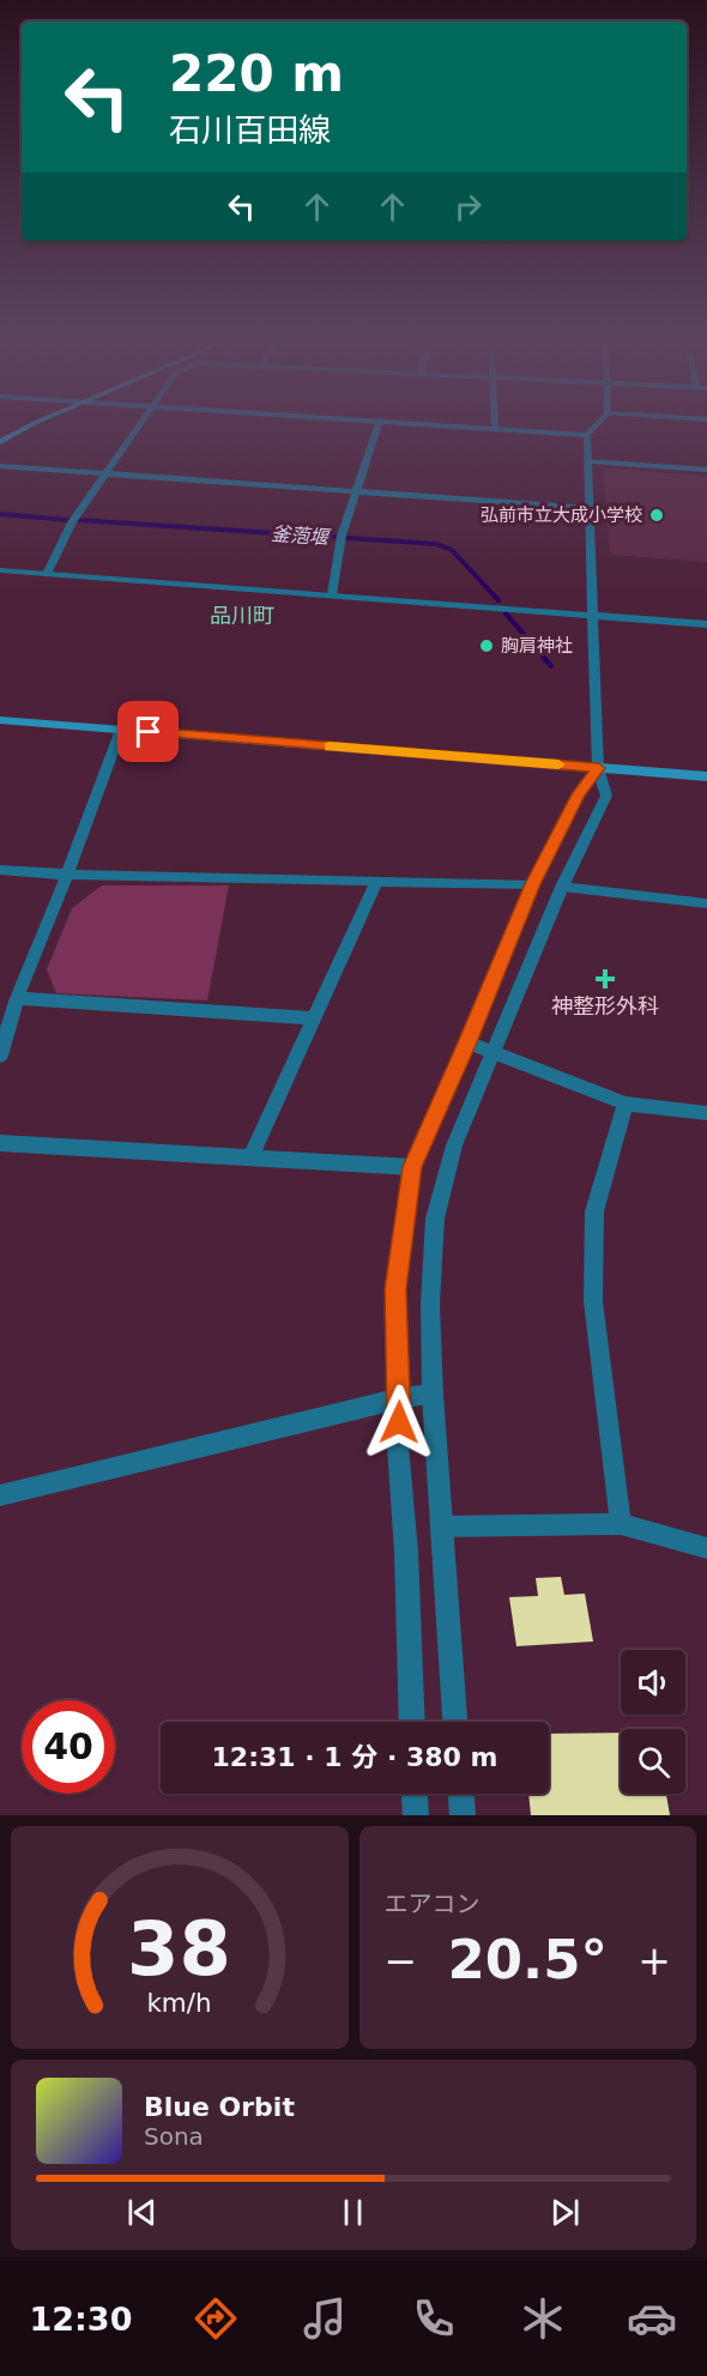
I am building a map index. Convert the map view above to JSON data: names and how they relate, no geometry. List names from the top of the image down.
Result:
{
  "districts": ["品川町"],
  "water": ["釜萢堰"],
  "places": {
    "other": ["弘前市立大成小学校", "胸肩神社"],
    "health": ["神整形外科"]
  },
  "page": {
    "turn": ["220 m", "石川百田線"],
    "limit": "40",
    "trip": "12:31 · 1 分 · 380 m",
    "tile": "エアコン",
    "heat": ["−", "20.5°", "+"],
    "song": ["Blue Orbit", "Sona"],
    "tabs": "12:30",
    "gauge": ["38", "km/h"]
  }
}
